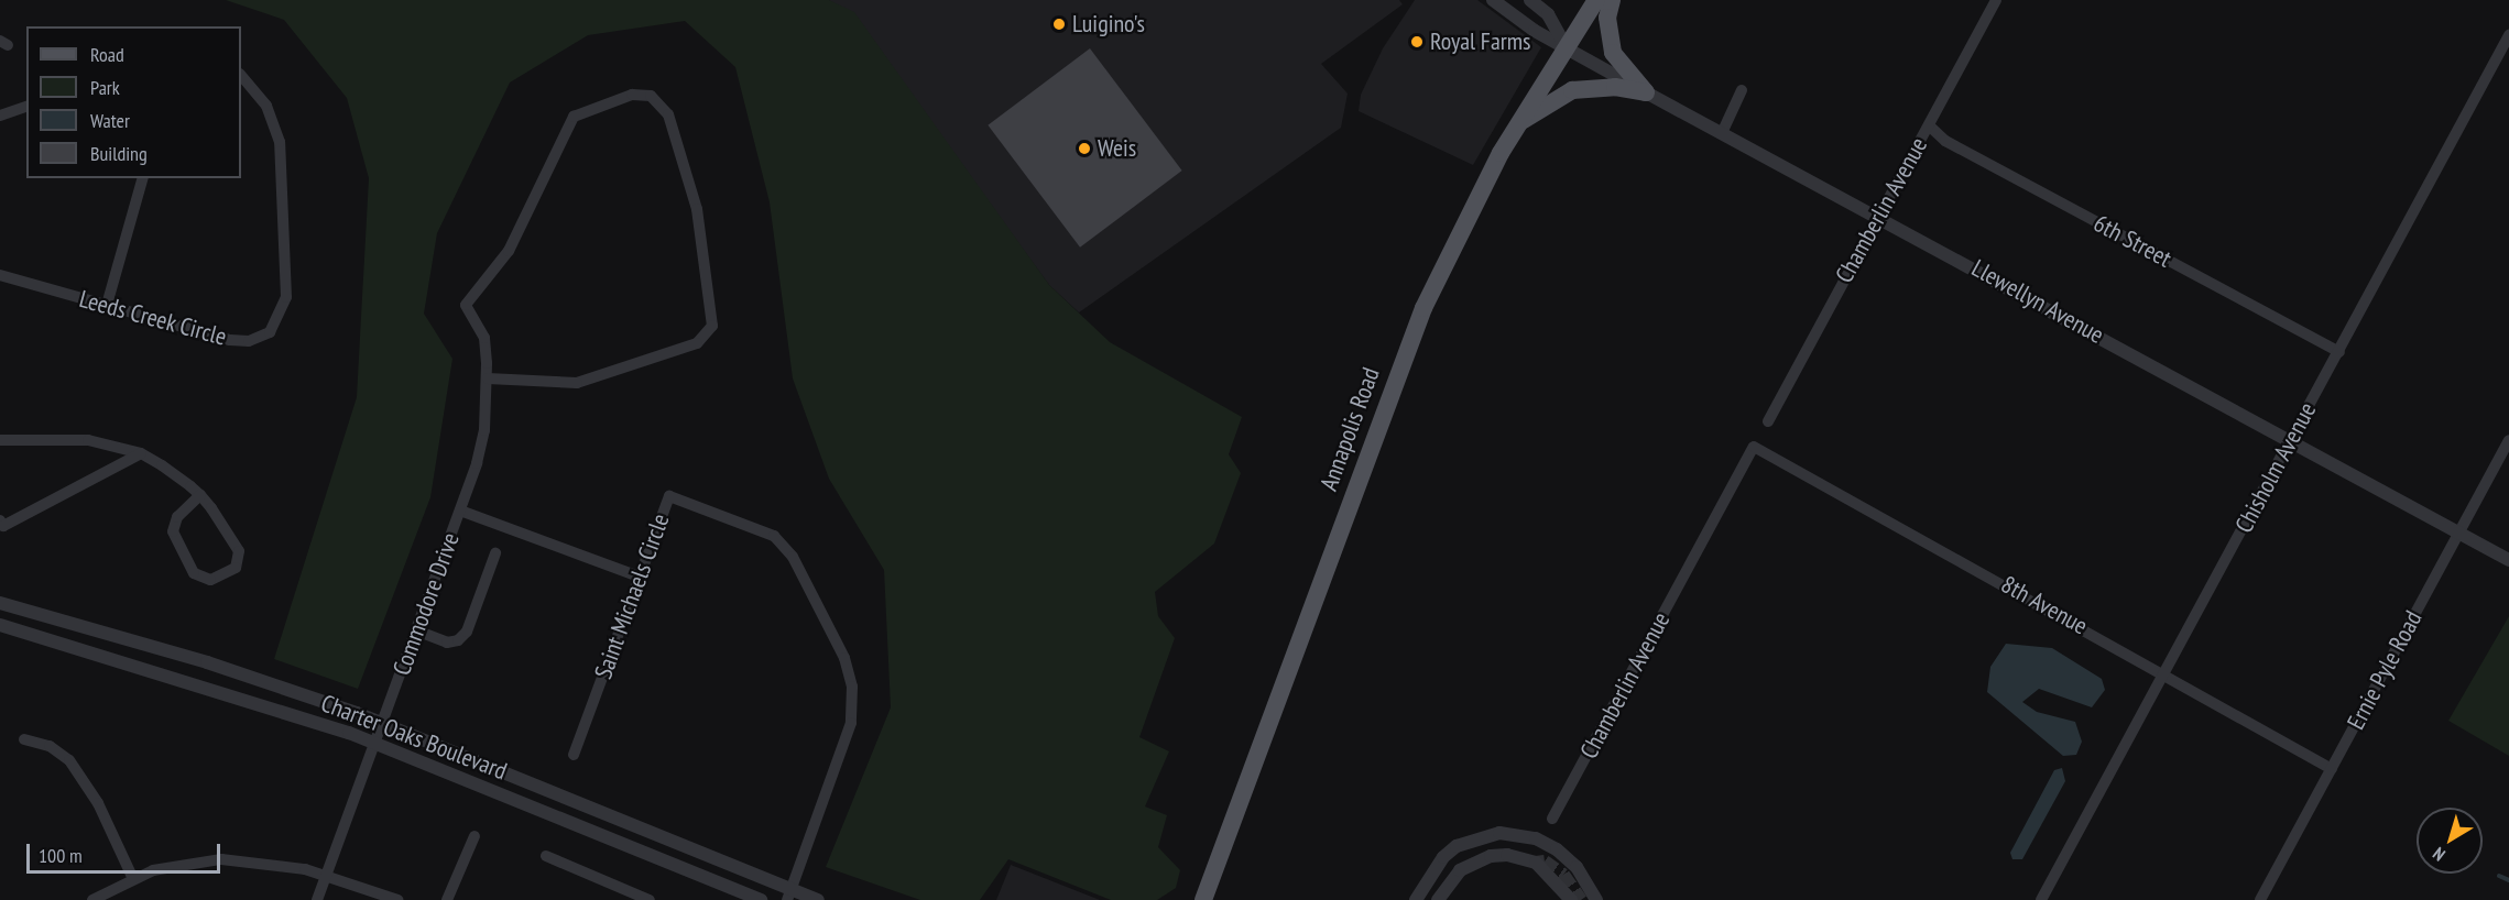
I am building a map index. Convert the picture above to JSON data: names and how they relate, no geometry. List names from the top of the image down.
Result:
{
  "streets": {
    "main road": ["Annapolis Road"],
    "street": [
      "Chamberlin Avenue",
      "6th Street",
      "Llewellyn Avenue",
      "Leeds Creek Circle",
      "Chisholm Avenue",
      "Saint Michaels Circle",
      "Commodore Drive",
      "8th Avenue",
      "Ernie Pyle Road",
      "Charter Oaks Boulevard"
    ]
  },
  "crossings": [
    ["Chamberlin Avenue", "6th Street"],
    ["Chamberlin Avenue", "Llewellyn Avenue"],
    ["Chamberlin Avenue", "8th Avenue"],
    ["6th Street", "Chisholm Avenue"],
    ["Llewellyn Avenue", "Annapolis Road"],
    ["Llewellyn Avenue", "Chisholm Avenue"],
    ["Llewellyn Avenue", "Ernie Pyle Road"],
    ["Chisholm Avenue", "8th Avenue"],
    ["Saint Michaels Circle", "Charter Oaks Boulevard"],
    ["Commodore Drive", "Charter Oaks Boulevard"],
    ["8th Avenue", "Ernie Pyle Road"]
  ],
  "places": ["Luigino's", "Royal Farms", "Weis"],
  "legend": [
    "Road",
    "Park",
    "Water",
    "Building"
  ],
  "scale_bar": "100 m",
  "north": "bottom left"
}
